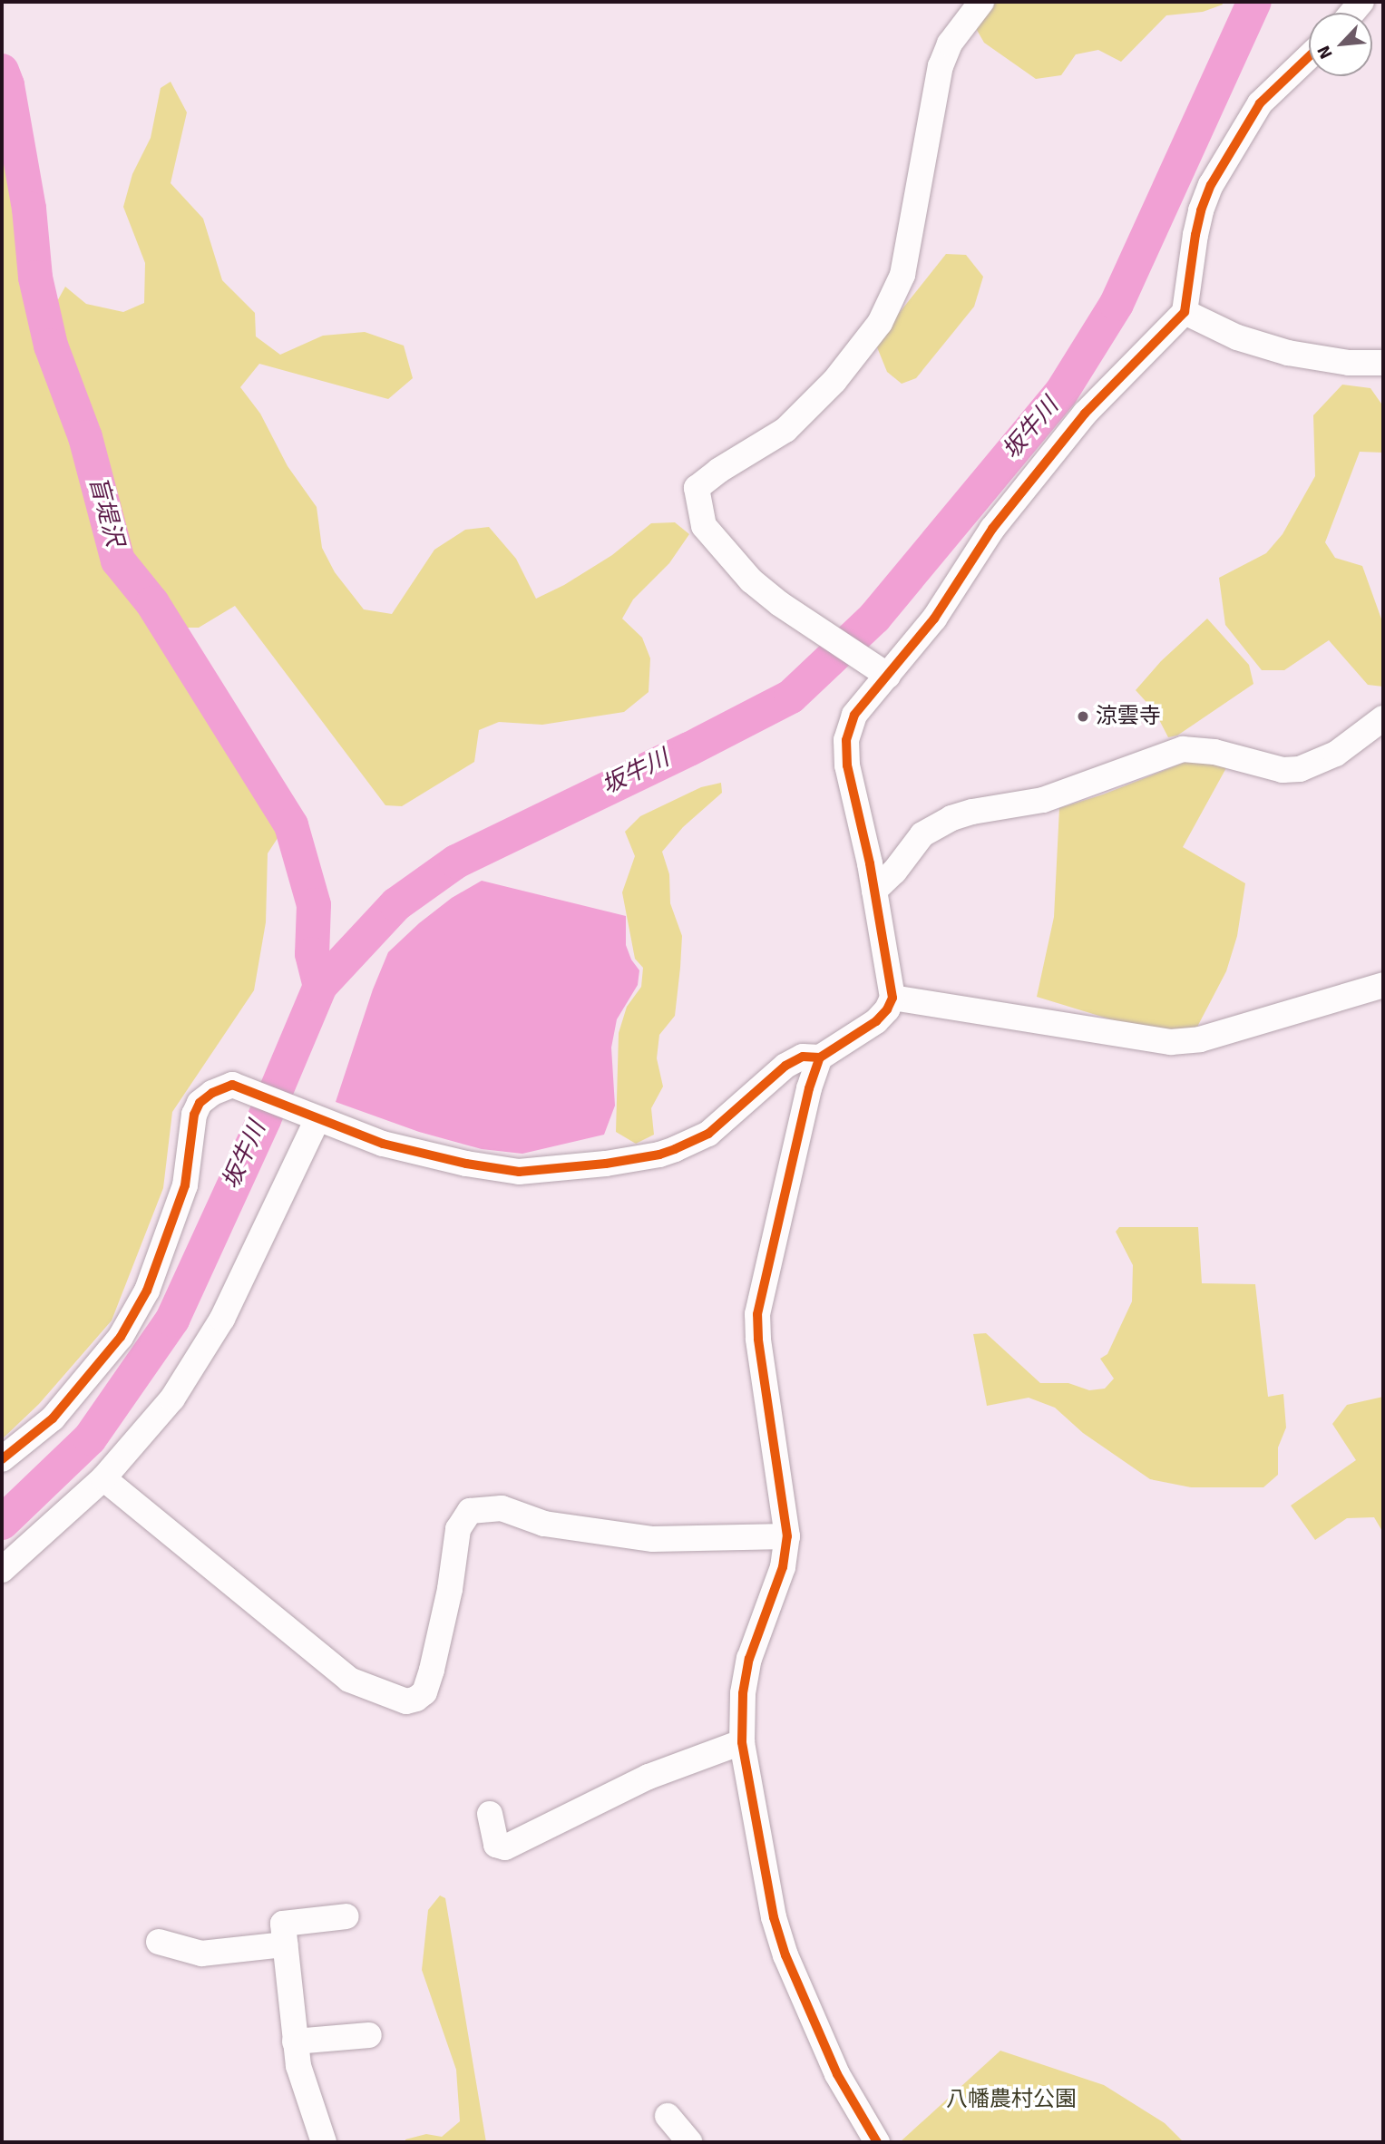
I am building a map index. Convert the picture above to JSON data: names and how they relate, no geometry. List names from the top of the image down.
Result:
{
  "water": ["坂牛川", "盲堤沢"],
  "parks": ["八幡農村公園"],
  "places": ["涼雲寺"],
  "north": "bottom left"
}
